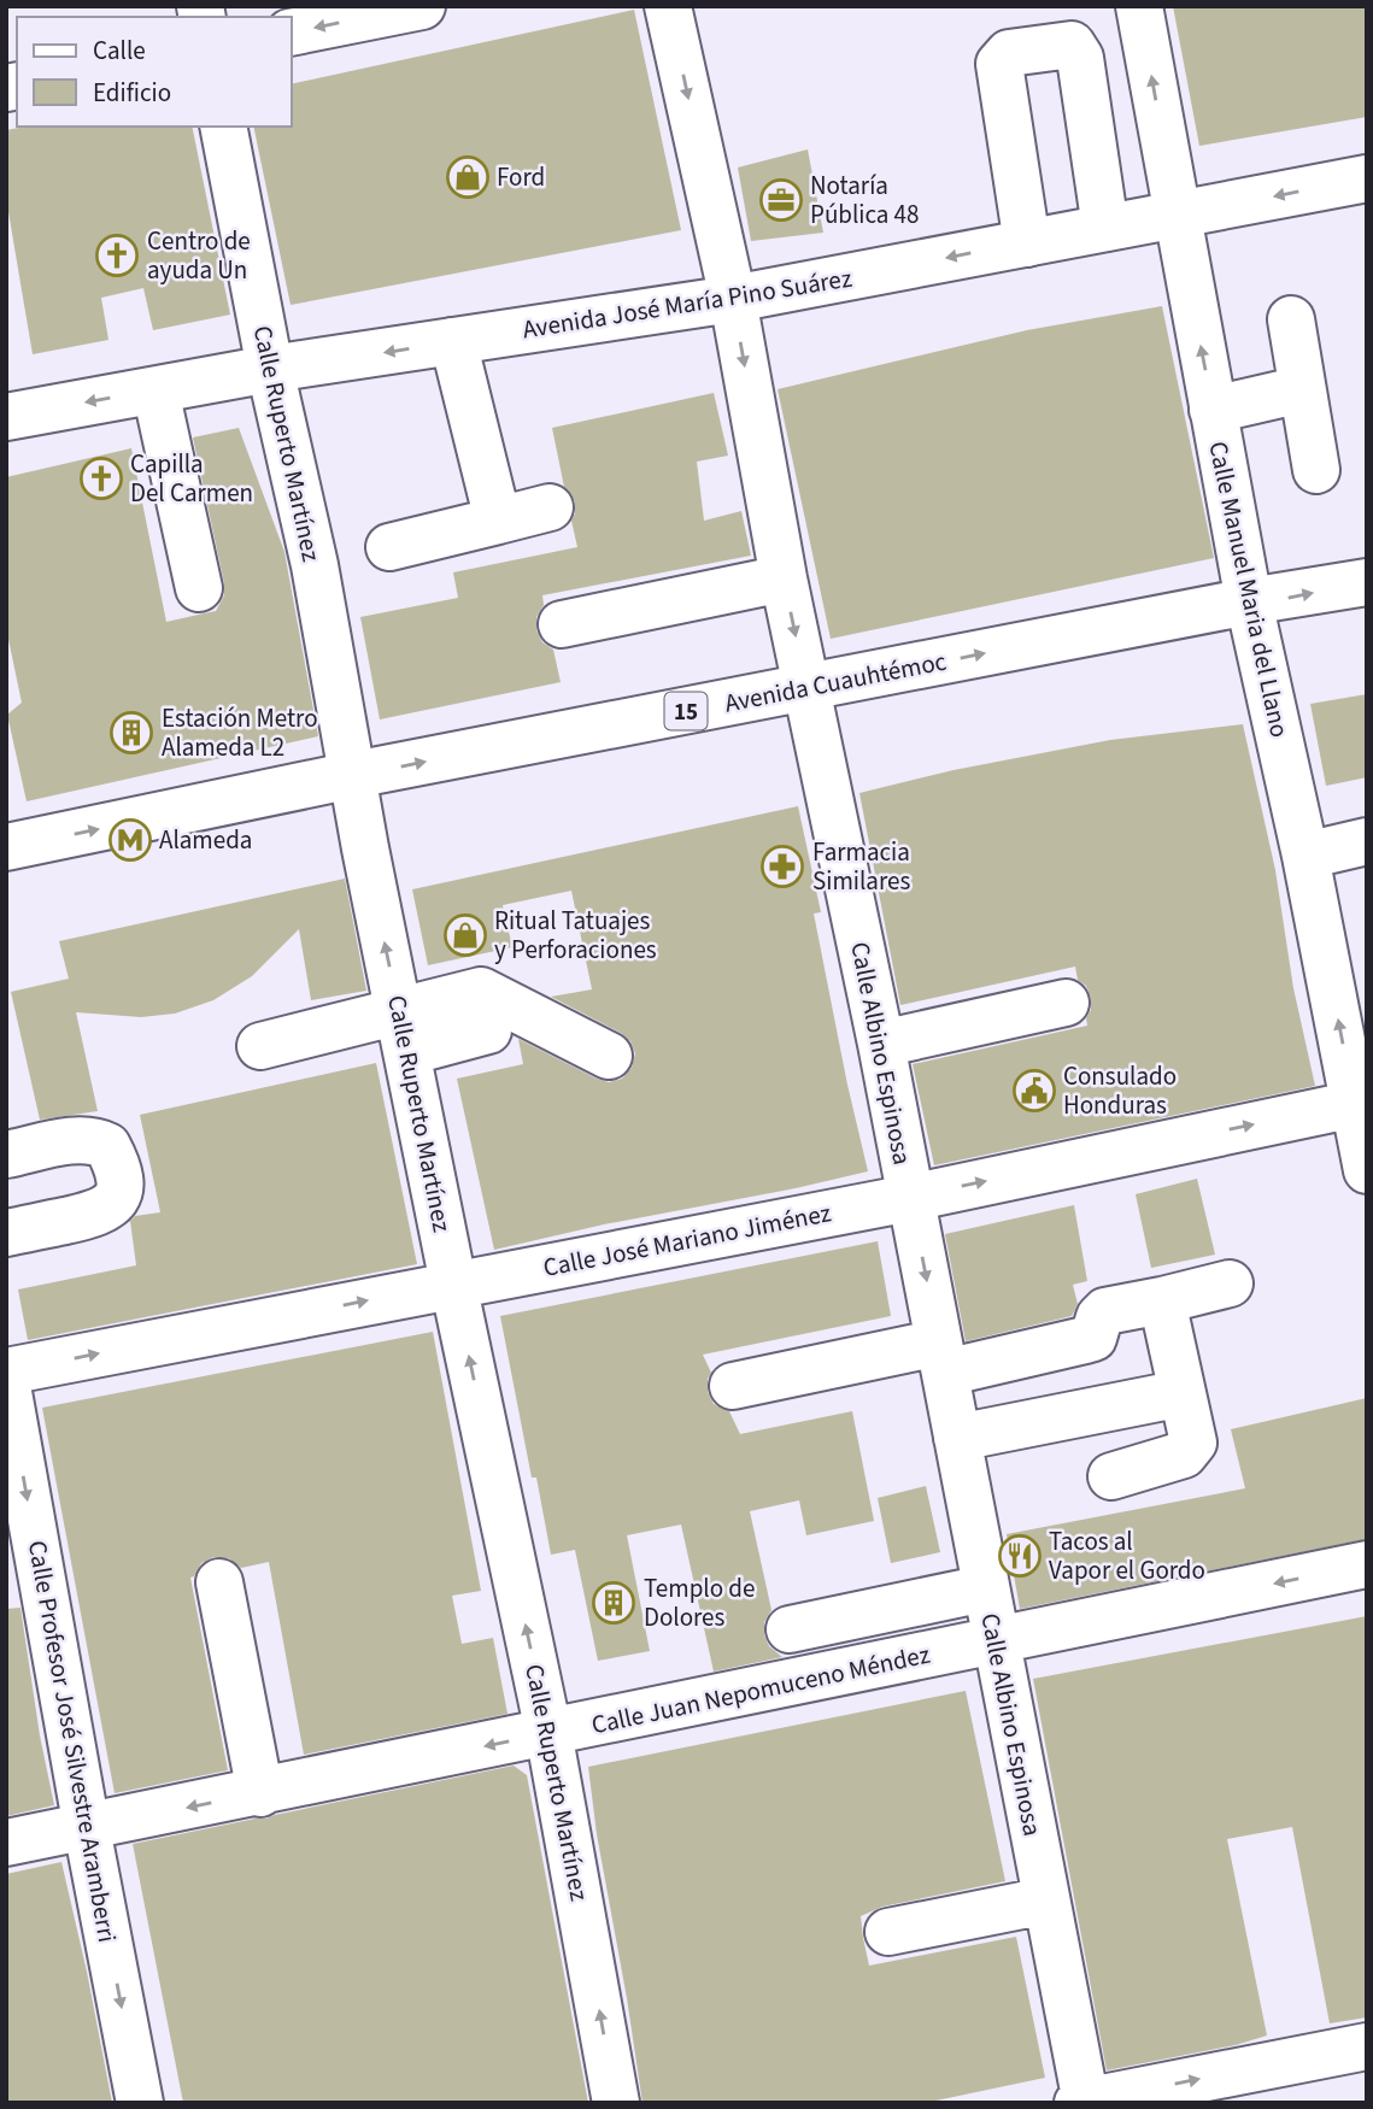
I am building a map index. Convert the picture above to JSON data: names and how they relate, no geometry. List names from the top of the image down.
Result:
{
  "streets": {
    "main road": [
      "Avenida José María Pino Suárez",
      "Calle Ruperto Martínez",
      "Calle Manuel Maria del Llano",
      "Avenida Cuauhtémoc",
      "15",
      "Calle Albino Espinosa",
      "Calle José Mariano Jiménez",
      "Calle Juan Nepomuceno Méndez",
      "Calle Profesor José Silvestre Aramberri"
    ]
  },
  "crossings": [
    ["Avenida José María Pino Suárez", "Calle Ruperto Martínez"],
    ["Avenida José María Pino Suárez", "Calle Manuel Maria del Llano"],
    ["Avenida José María Pino Suárez", "Calle Albino Espinosa"],
    ["Calle Ruperto Martínez", "Avenida Cuauhtémoc"],
    ["Calle Ruperto Martínez", "Calle José Mariano Jiménez"],
    ["Calle Ruperto Martínez", "Calle Juan Nepomuceno Méndez"],
    ["Calle Manuel Maria del Llano", "Avenida Cuauhtémoc"],
    ["Calle Manuel Maria del Llano", "Calle José Mariano Jiménez"],
    ["Avenida Cuauhtémoc", "Calle Albino Espinosa"],
    ["Calle Albino Espinosa", "Calle José Mariano Jiménez"],
    ["Calle Albino Espinosa", "Calle Juan Nepomuceno Méndez"],
    ["Calle Juan Nepomuceno Méndez", "Calle Profesor José Silvestre Aramberri"]
  ],
  "one_way": [
    "Calle Ruperto Martínez",
    "Calle Manuel Maria del Llano",
    "Calle Albino Espinosa",
    "Calle Profesor José Silvestre Aramberri"
  ],
  "places": {
    "shop": ["Ford", "Ritual Tatuajes y Perforaciones"],
    "office": ["Notaría Pública 48"],
    "church": ["Centro de ayuda Un", "Capilla Del Carmen"],
    "building": ["Estación Metro Alameda L2", "Templo de Dolores"],
    "metro station": ["Alameda"],
    "pharmacy": ["Farmacia Similares"],
    "public building": ["Consulado Honduras"],
    "restaurant": ["Tacos al Vapor el Gordo"]
  },
  "legend": ["Calle", "Edificio"]
}
